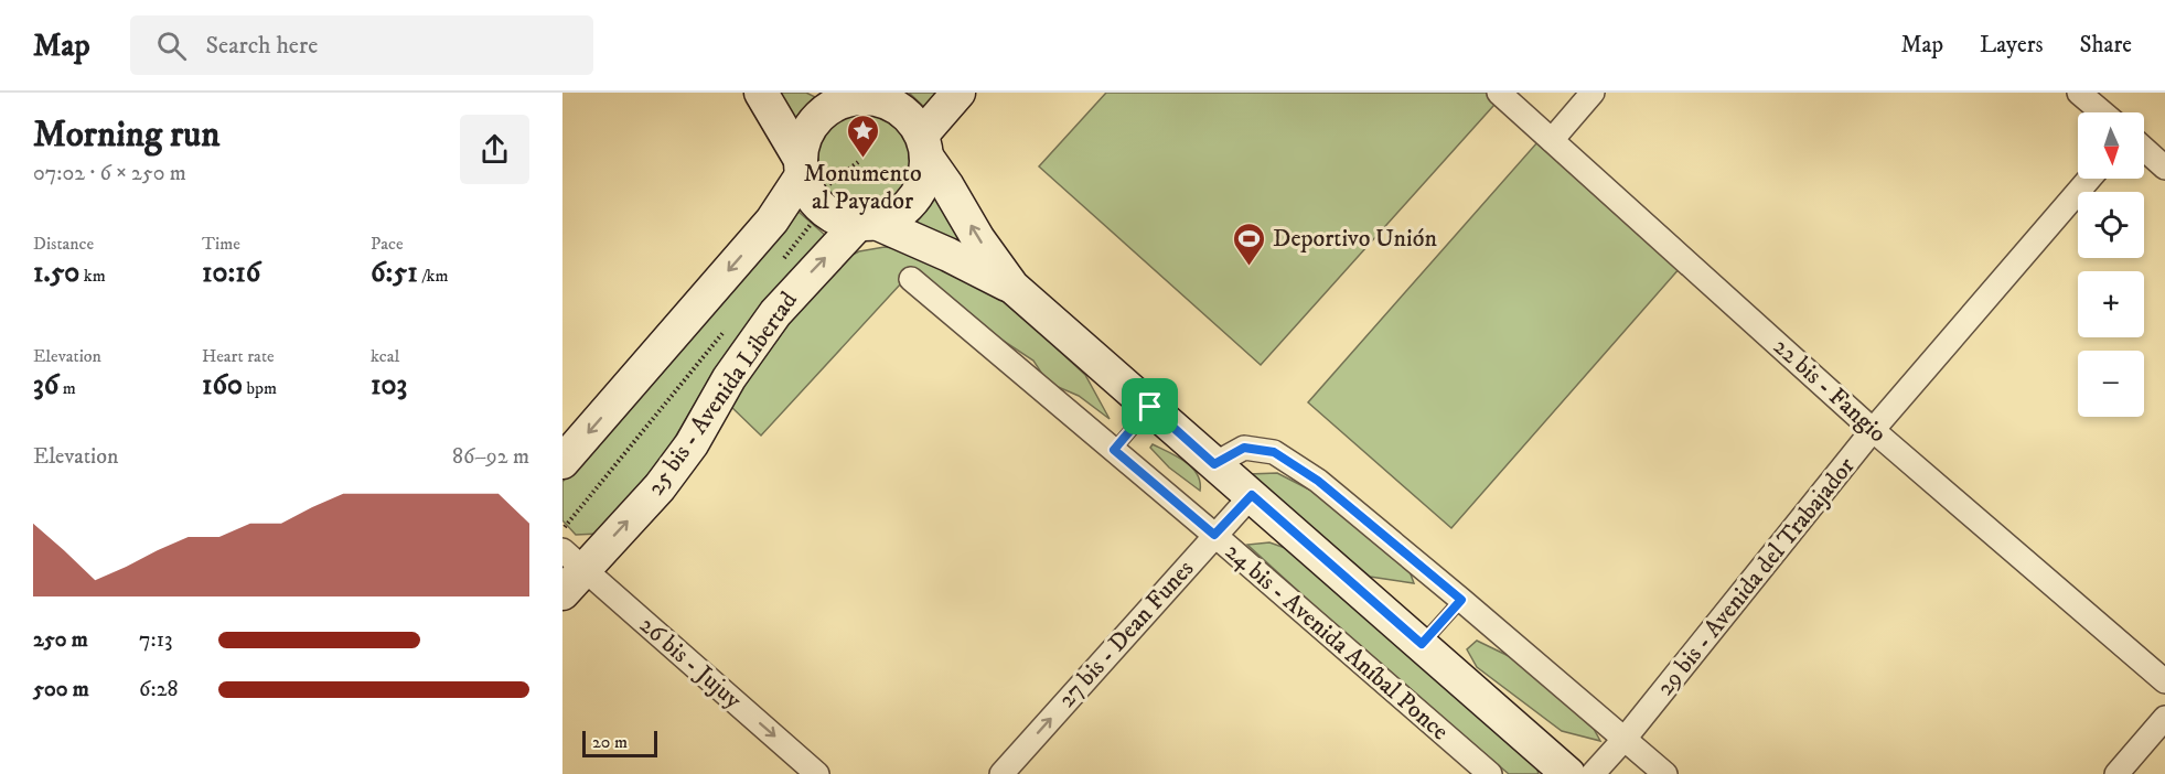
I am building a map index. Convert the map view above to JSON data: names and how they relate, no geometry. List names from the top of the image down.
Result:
{
  "streets": {
    "main road": ["25 bis - Avenida Libertad"],
    "street": [
      "22 bis - Fangio",
      "29 bis - Avenida del Trabajador",
      "27 bis - Dean Funes",
      "24 bis - Avenida Aníbal Ponce",
      "26 bis - Jujuy"
    ]
  },
  "crossings": [
    ["22 bis - Fangio", "29 bis - Avenida del Trabajador"],
    ["25 bis - Avenida Libertad", "26 bis - Jujuy"],
    ["27 bis - Dean Funes", "24 bis - Avenida Aníbal Ponce"]
  ],
  "one_way": ["27 bis - Dean Funes", "26 bis - Jujuy"],
  "places": {
    "place": ["Monumento al Payador"],
    "sports": ["Deportivo Unión"]
  },
  "scale_bar": "20 m",
  "north": "bottom",
  "page": {
    "header": "Map",
    "search": "Search here",
    "nav": ["Map", "Layers", "Share"],
    "heading": ["Morning run", "07:02 · 6 × 250 m"],
    "map_buttons": ["+", "−"],
    "stats": [
      ["Distance", "1.50 km"],
      ["Time", "10:16"],
      ["Pace", "6:51 /km"],
      ["Elevation", "36 m"],
      ["Heart rate", "160 bpm"],
      ["kcal", "103"]
    ],
    "chart": ["Elevation", "86–92 m"],
    "list": [
      {
        "name": "250 m",
        "note": "7:13"
      },
      {
        "name": "500 m",
        "note": "6:28"
      }
    ],
    "scale": "20 m"
  }
}
